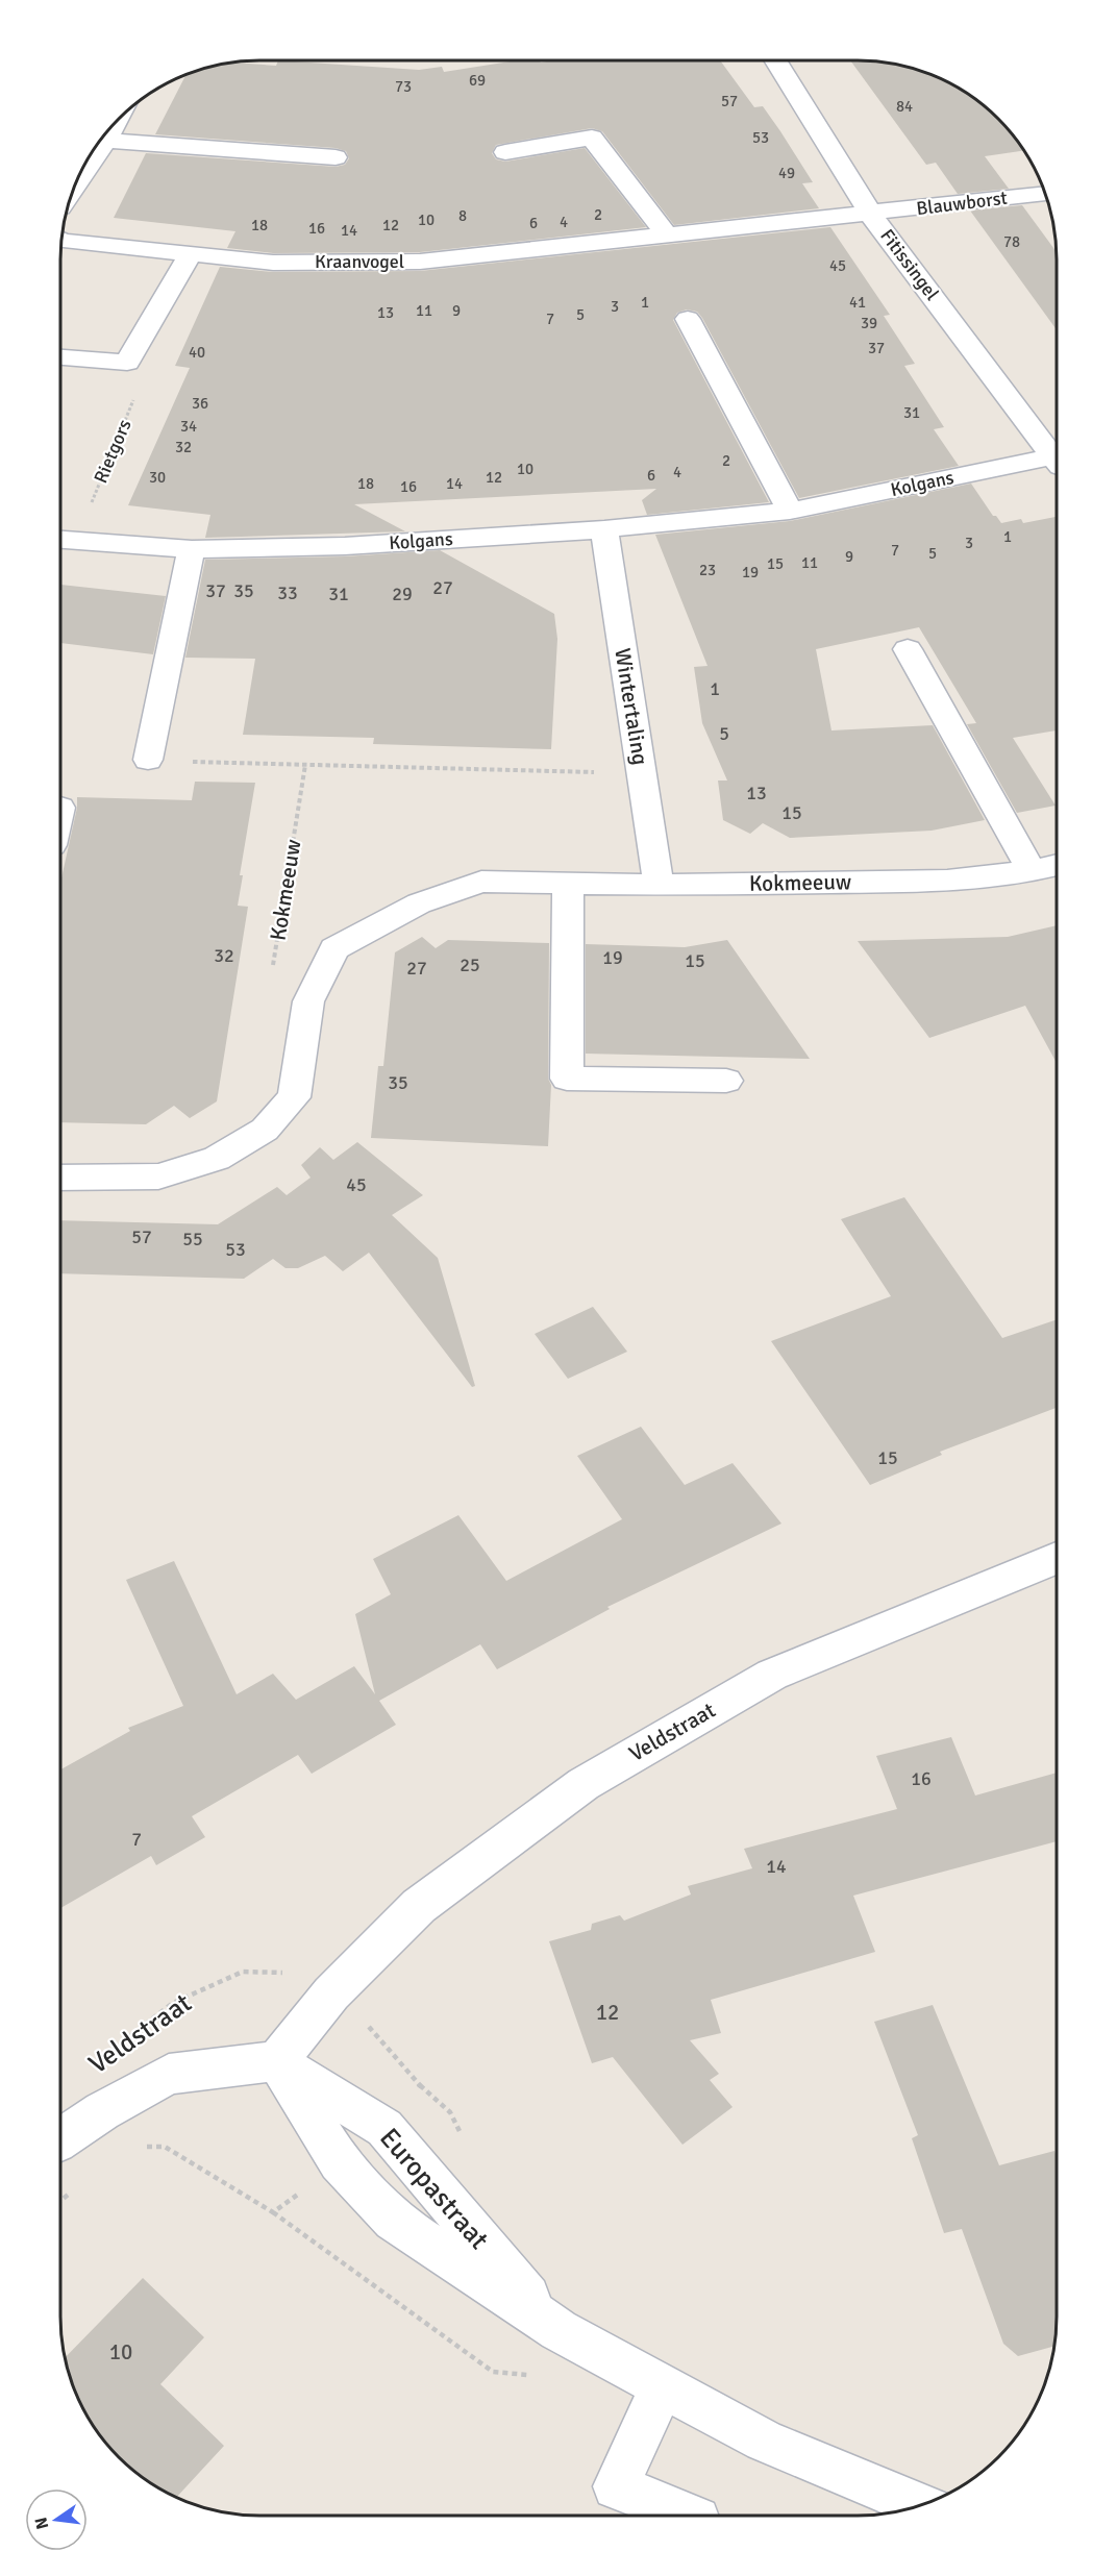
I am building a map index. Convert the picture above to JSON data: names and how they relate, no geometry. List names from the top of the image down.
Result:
{
  "streets": {
    "street": [
      "Blauwborst",
      "Kraanvogel",
      "Fitissingel",
      "Kolgans",
      "Wintertaling",
      "Kokmeeuw",
      "Veldstraat",
      "Europastraat"
    ],
    "path": ["Rietgors"]
  },
  "crossings": [
    ["Blauwborst", "Kraanvogel"],
    ["Blauwborst", "Fitissingel"],
    ["Kraanvogel", "Fitissingel"],
    ["Rietgors", "Kolgans"],
    ["Kolgans", "Wintertaling"],
    ["Wintertaling", "Kokmeeuw"],
    ["Veldstraat", "Europastraat"]
  ],
  "house_numbers": [
    "69",
    "73",
    "57",
    "84",
    "53",
    "49",
    "2",
    "8",
    "10",
    "4",
    "6",
    "18",
    "12",
    "16",
    "14",
    "78",
    "45",
    "1",
    "41",
    "3",
    "11",
    "9",
    "13",
    "5",
    "7",
    "39",
    "37",
    "40",
    "36",
    "31",
    "34",
    "32",
    "2",
    "10",
    "4",
    "6",
    "30",
    "12",
    "18",
    "14",
    "16",
    "1",
    "3",
    "7",
    "5",
    "9",
    "11",
    "15",
    "23",
    "19",
    "27",
    "37",
    "35",
    "33",
    "31",
    "29",
    "1",
    "5",
    "13",
    "15",
    "32",
    "19",
    "15",
    "25",
    "27",
    "35",
    "45",
    "57",
    "55",
    "53",
    "15",
    "16",
    "7",
    "14",
    "12",
    "10"
  ],
  "north": "left"
}
